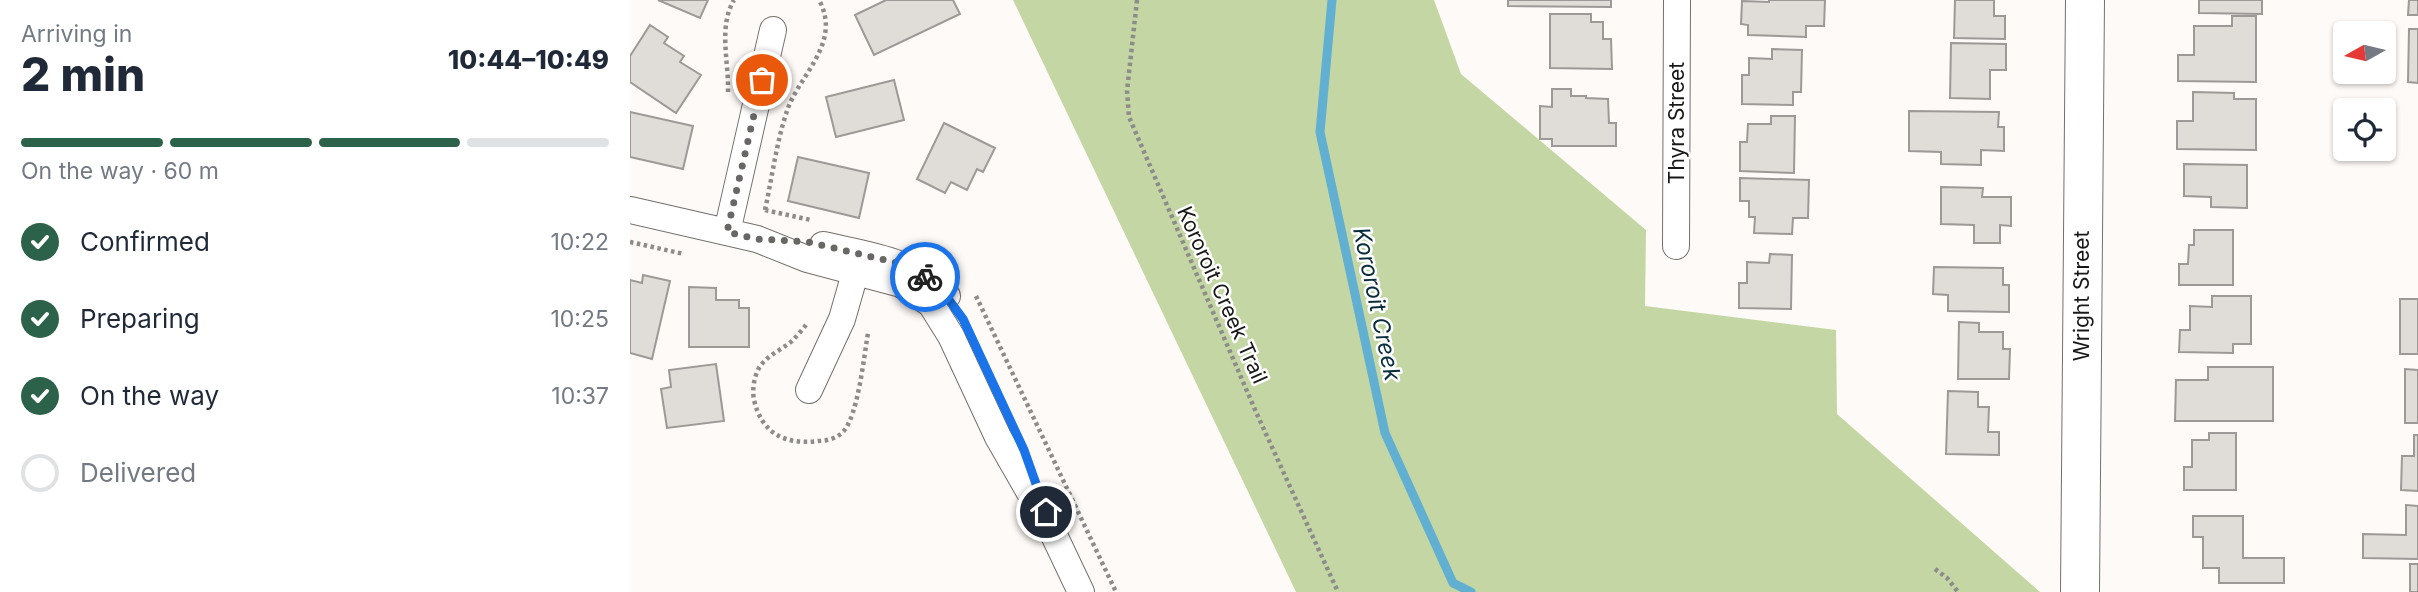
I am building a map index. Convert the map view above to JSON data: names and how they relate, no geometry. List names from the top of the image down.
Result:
{
  "streets": {
    "street": ["Thyra Street", "Wright Street"],
    "path": ["Kororoit Creek Trail"]
  },
  "water": ["Kororoit Creek"],
  "north": "left",
  "page": {
    "heading": ["2 min", "Arriving in", "10:44–10:49"],
    "bar": "On the way · 60 m",
    "list": [
      ["Confirmed", "10:22"],
      ["Preparing", "10:25"],
      ["On the way", "10:37"],
      "Delivered"
    ]
  }
}
